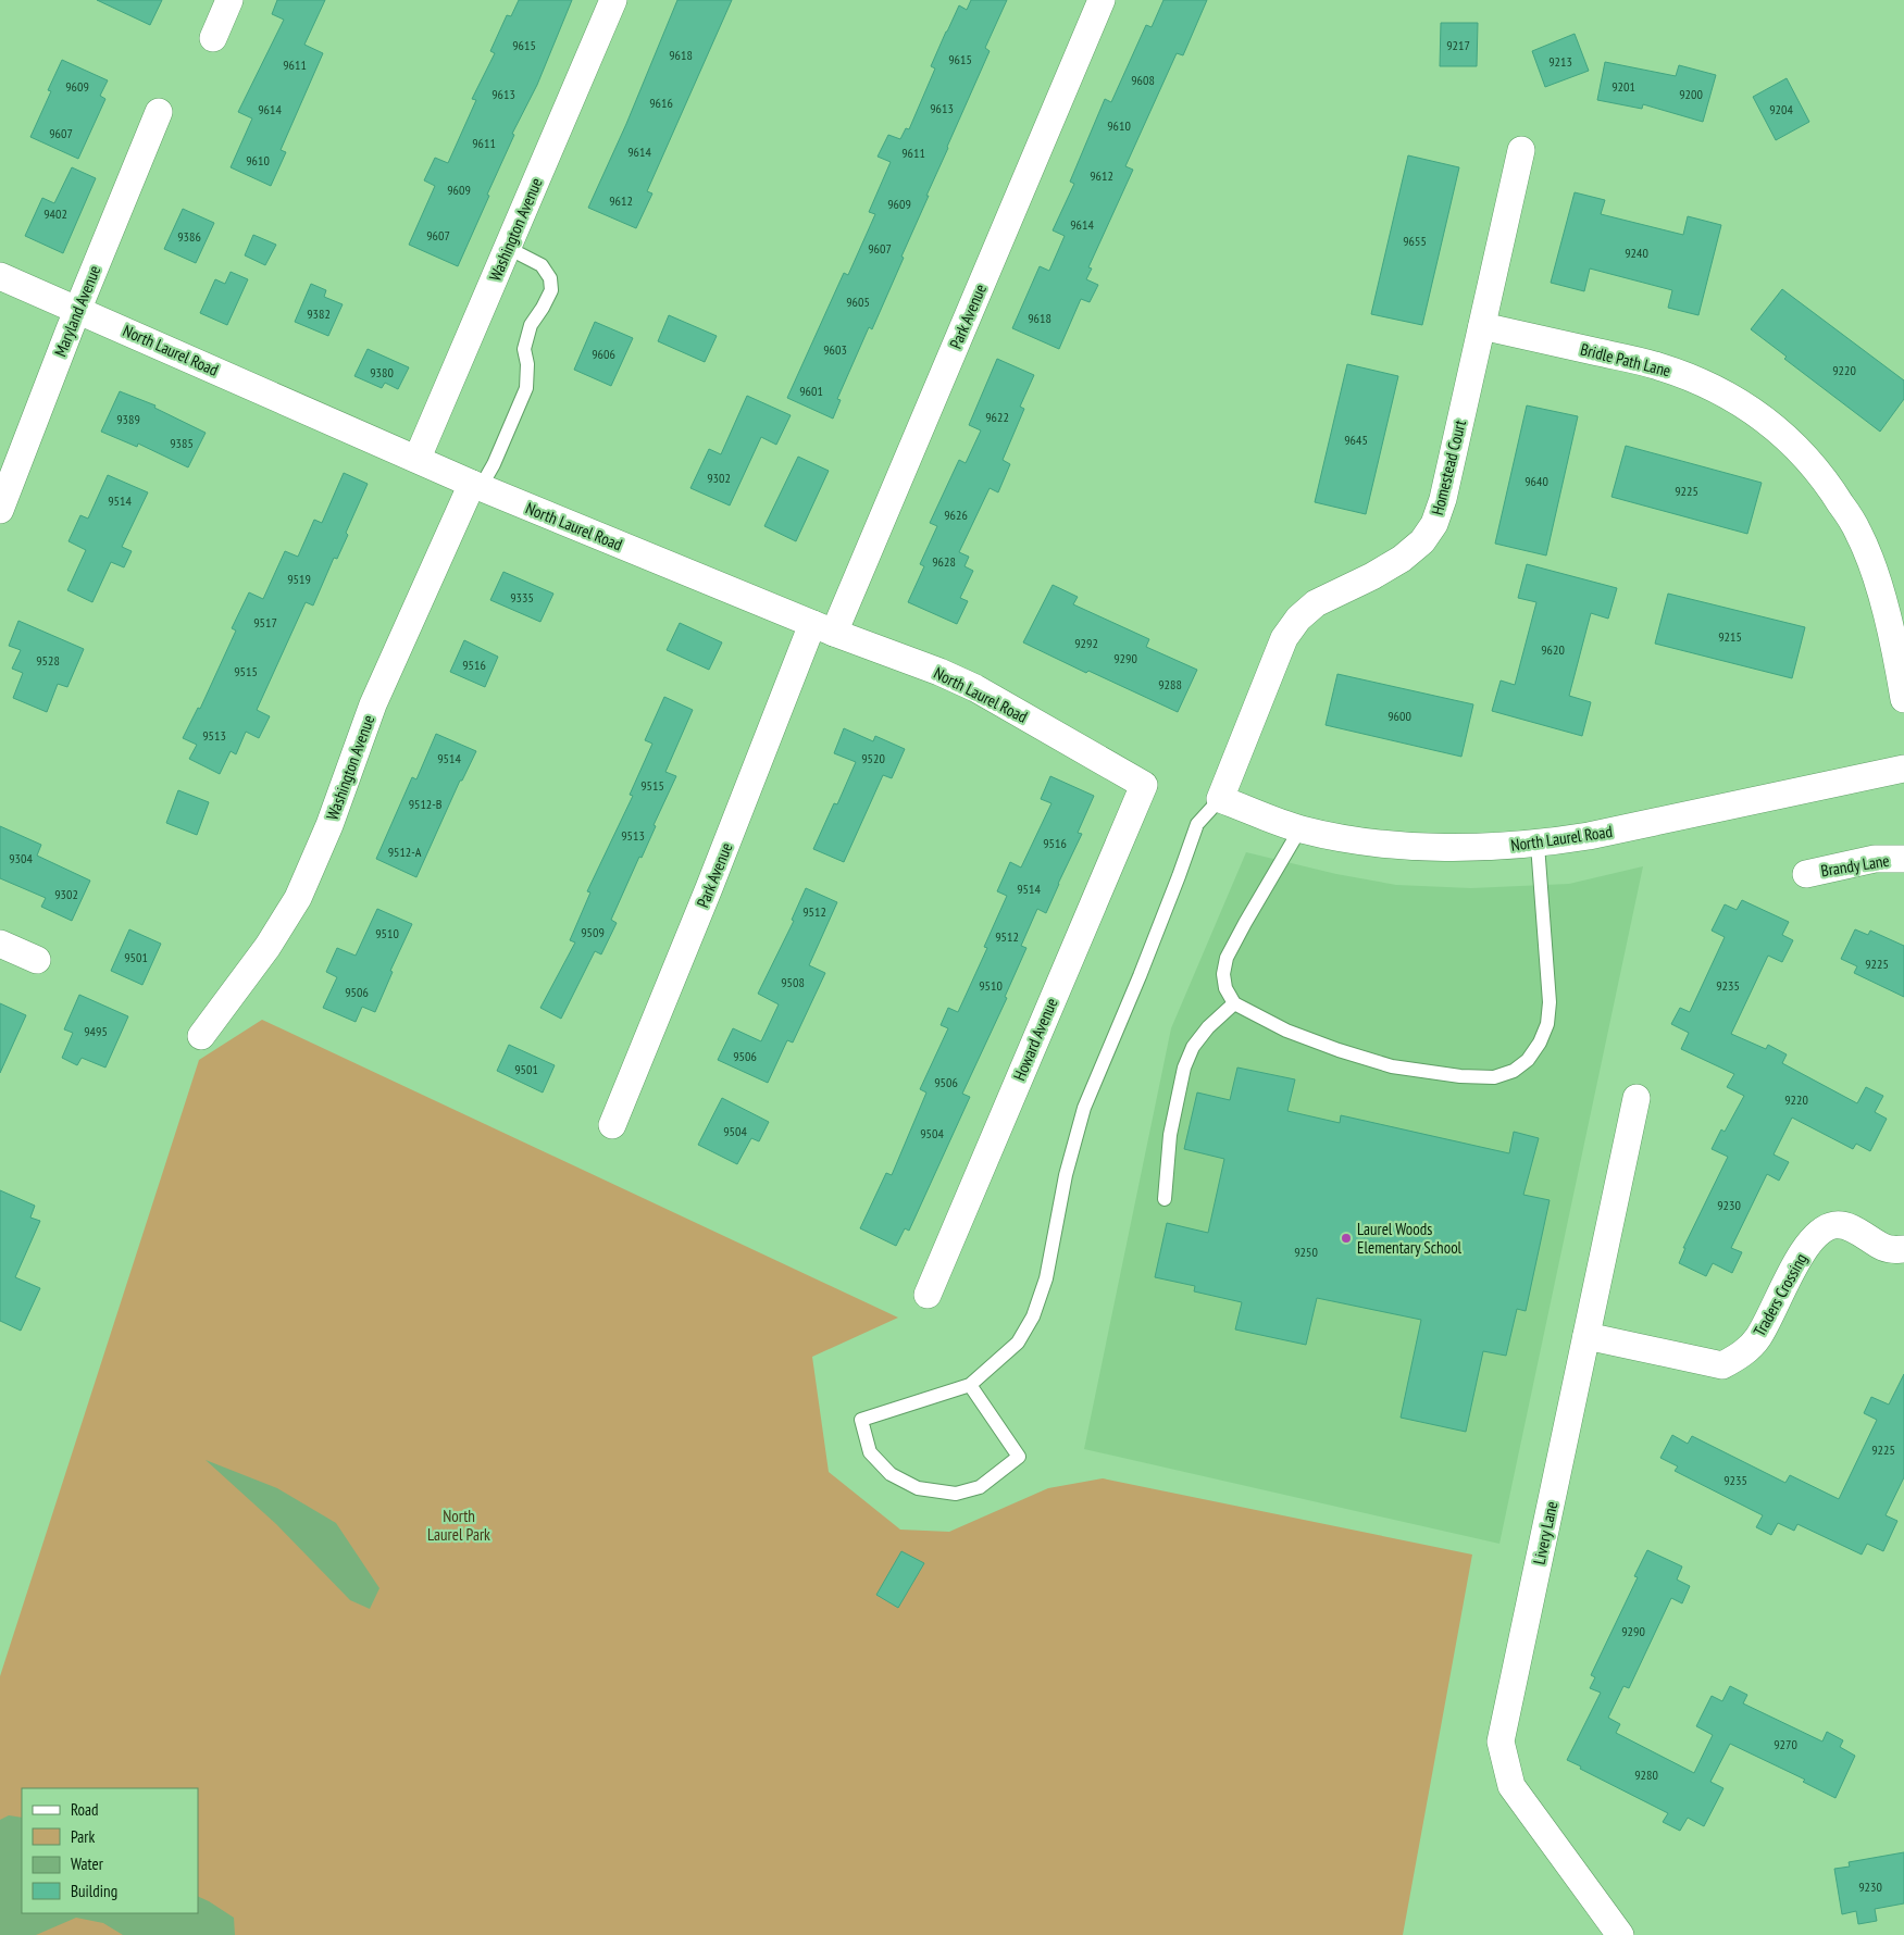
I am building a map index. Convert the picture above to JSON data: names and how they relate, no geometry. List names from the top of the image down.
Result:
{
  "streets": {
    "street": [
      "Washington Avenue",
      "Maryland Avenue",
      "Park Avenue",
      "North Laurel Road",
      "Bridle Path Lane",
      "Homestead Court",
      "Brandy Lane",
      "Howard Avenue",
      "Traders Crossing",
      "Livery Lane"
    ]
  },
  "crossings": [
    ["Washington Avenue", "North Laurel Road"],
    ["Maryland Avenue", "North Laurel Road"],
    ["Park Avenue", "North Laurel Road"],
    ["North Laurel Road", "Homestead Court"],
    ["North Laurel Road", "Howard Avenue"],
    ["Bridle Path Lane", "Homestead Court"],
    ["Traders Crossing", "Livery Lane"]
  ],
  "parks": ["North Laurel Park"],
  "places": ["Laurel Woods Elementary School"],
  "house_numbers": [
    "9615",
    "9217",
    "9618",
    "9615",
    "9213",
    "9611",
    "9608",
    "9609",
    "9201",
    "9613",
    "9200",
    "9616",
    "9613",
    "9614",
    "9204",
    "9610",
    "9607",
    "9611",
    "9614",
    "9611",
    "9610",
    "9612",
    "9609",
    "9612",
    "9609",
    "9402",
    "9614",
    "9607",
    "9386",
    "9655",
    "9607",
    "9240",
    "9605",
    "9382",
    "9618",
    "9603",
    "9606",
    "9220",
    "9380",
    "9601",
    "9622",
    "9389",
    "9645",
    "9385",
    "9302",
    "9640",
    "9225",
    "9514",
    "9626",
    "9628",
    "9519",
    "9335",
    "9517",
    "9215",
    "9292",
    "9620",
    "9290",
    "9528",
    "9516",
    "9515",
    "9288",
    "9600",
    "9513",
    "9514",
    "9520",
    "9515",
    "9512-B",
    "9513",
    "9516",
    "9512-A",
    "9304",
    "9514",
    "9302",
    "9512",
    "9509",
    "9510",
    "9512",
    "9501",
    "9225",
    "9508",
    "9510",
    "9235",
    "9506",
    "9495",
    "9506",
    "9501",
    "9506",
    "9220",
    "9504",
    "9504",
    "9230",
    "9250",
    "9225",
    "9235",
    "9290",
    "9270",
    "9280",
    "9230"
  ],
  "legend": [
    "Road",
    "Park",
    "Water",
    "Building"
  ]
}
